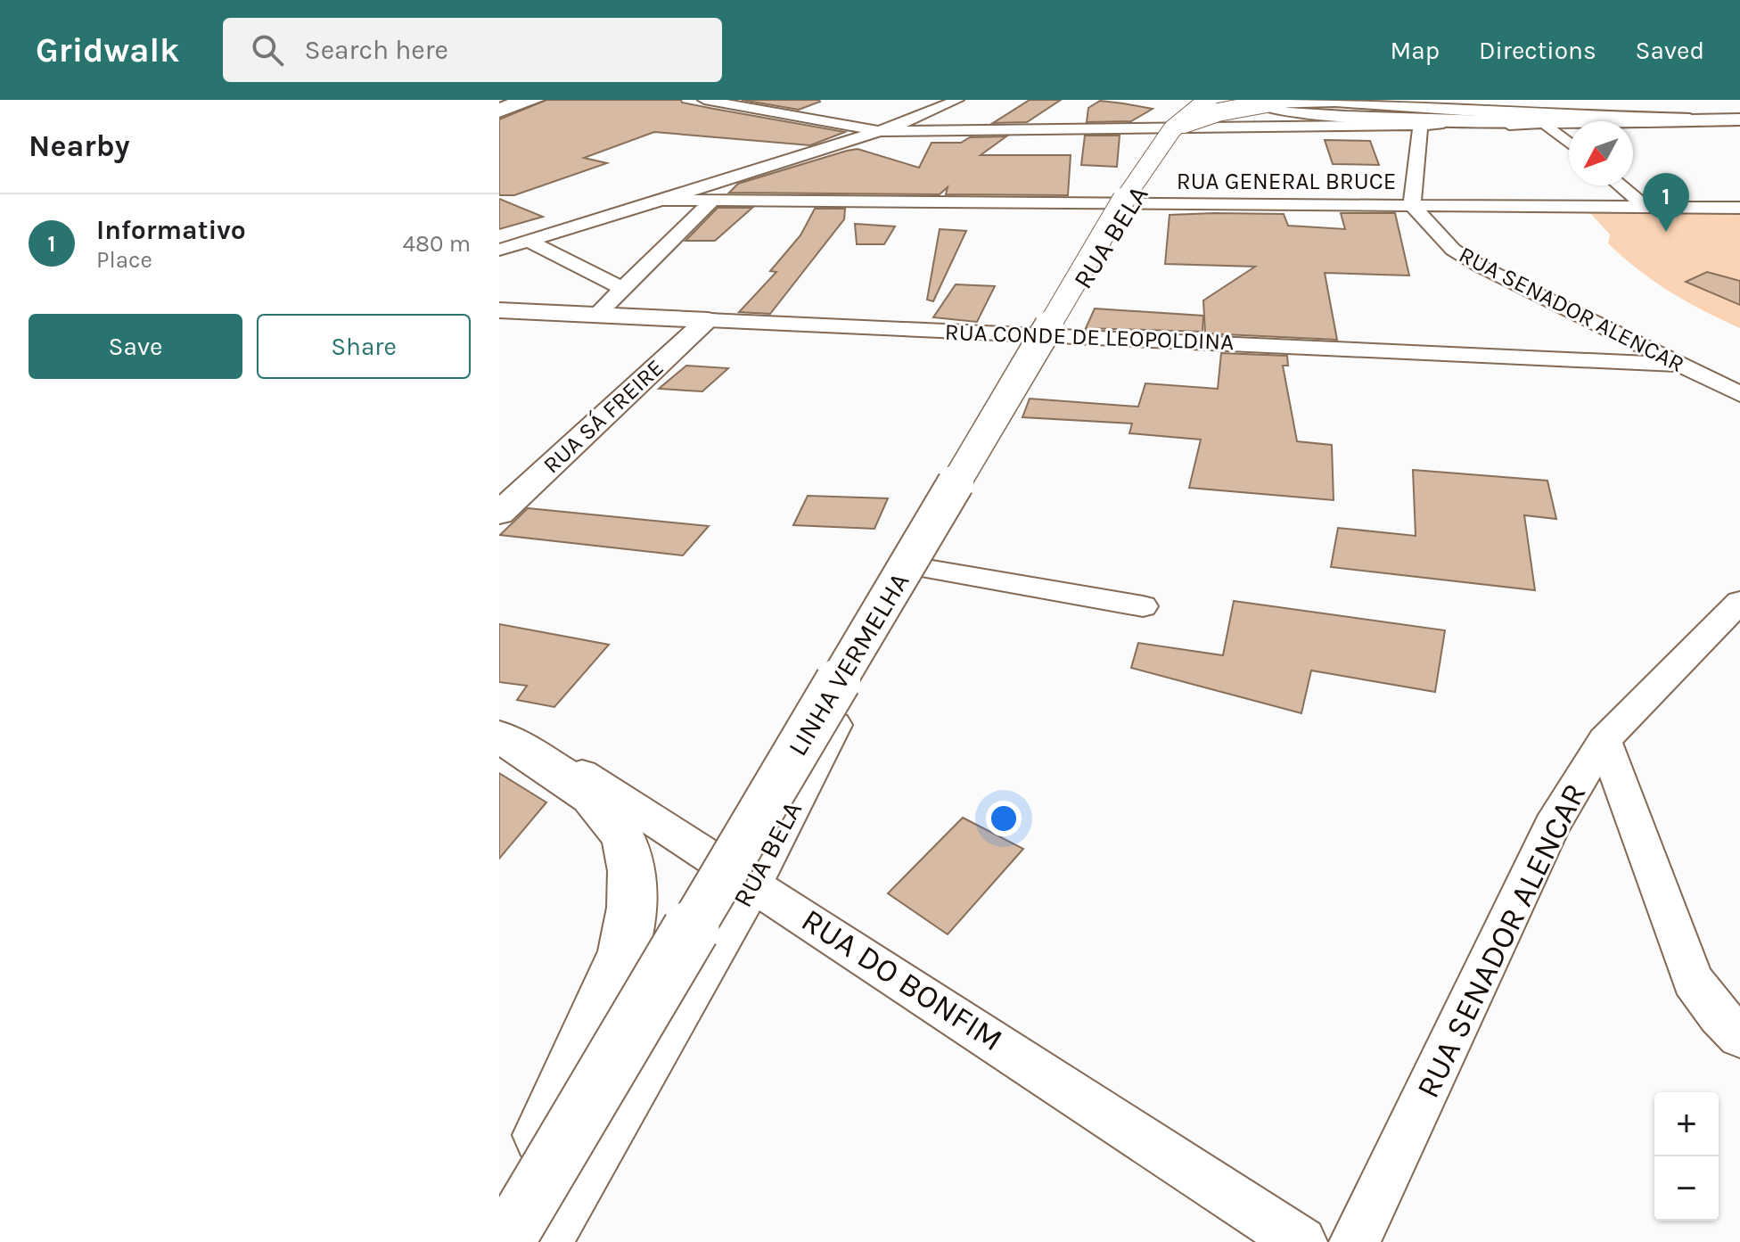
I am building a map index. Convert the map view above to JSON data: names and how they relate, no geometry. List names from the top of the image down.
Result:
{
  "streets": {
    "main road": ["RUA CONDE DE LEOPOLDINA", "RUA SÁ FREIRE", "LINHA VERMELHA"],
    "street": [
      "RUA GENERAL BRUCE",
      "RUA BELA",
      "RUA SENADOR ALENCAR",
      "RUA DO BONFIM"
    ]
  },
  "crossings": [
    ["RUA GENERAL BRUCE", "RUA BELA"],
    ["RUA GENERAL BRUCE", "RUA SENADOR ALENCAR"],
    ["RUA BELA", "RUA CONDE DE LEOPOLDINA"],
    ["RUA BELA", "LINHA VERMELHA"],
    ["RUA BELA", "RUA DO BONFIM"],
    ["RUA SENADOR ALENCAR", "RUA CONDE DE LEOPOLDINA"],
    ["RUA CONDE DE LEOPOLDINA", "RUA SÁ FREIRE"]
  ],
  "north": "bottom left",
  "page": {
    "header": "Gridwalk",
    "search": "Search here",
    "nav": ["Map", "Directions", "Saved"],
    "heading": "Nearby",
    "pins": "1",
    "list": [
      {
        "mark": "1",
        "name": "Informativo",
        "note": "Place",
        "value": "480 m"
      }
    ],
    "buttons": ["Save", "Share"],
    "map_buttons": ["+", "−"]
  }
}
